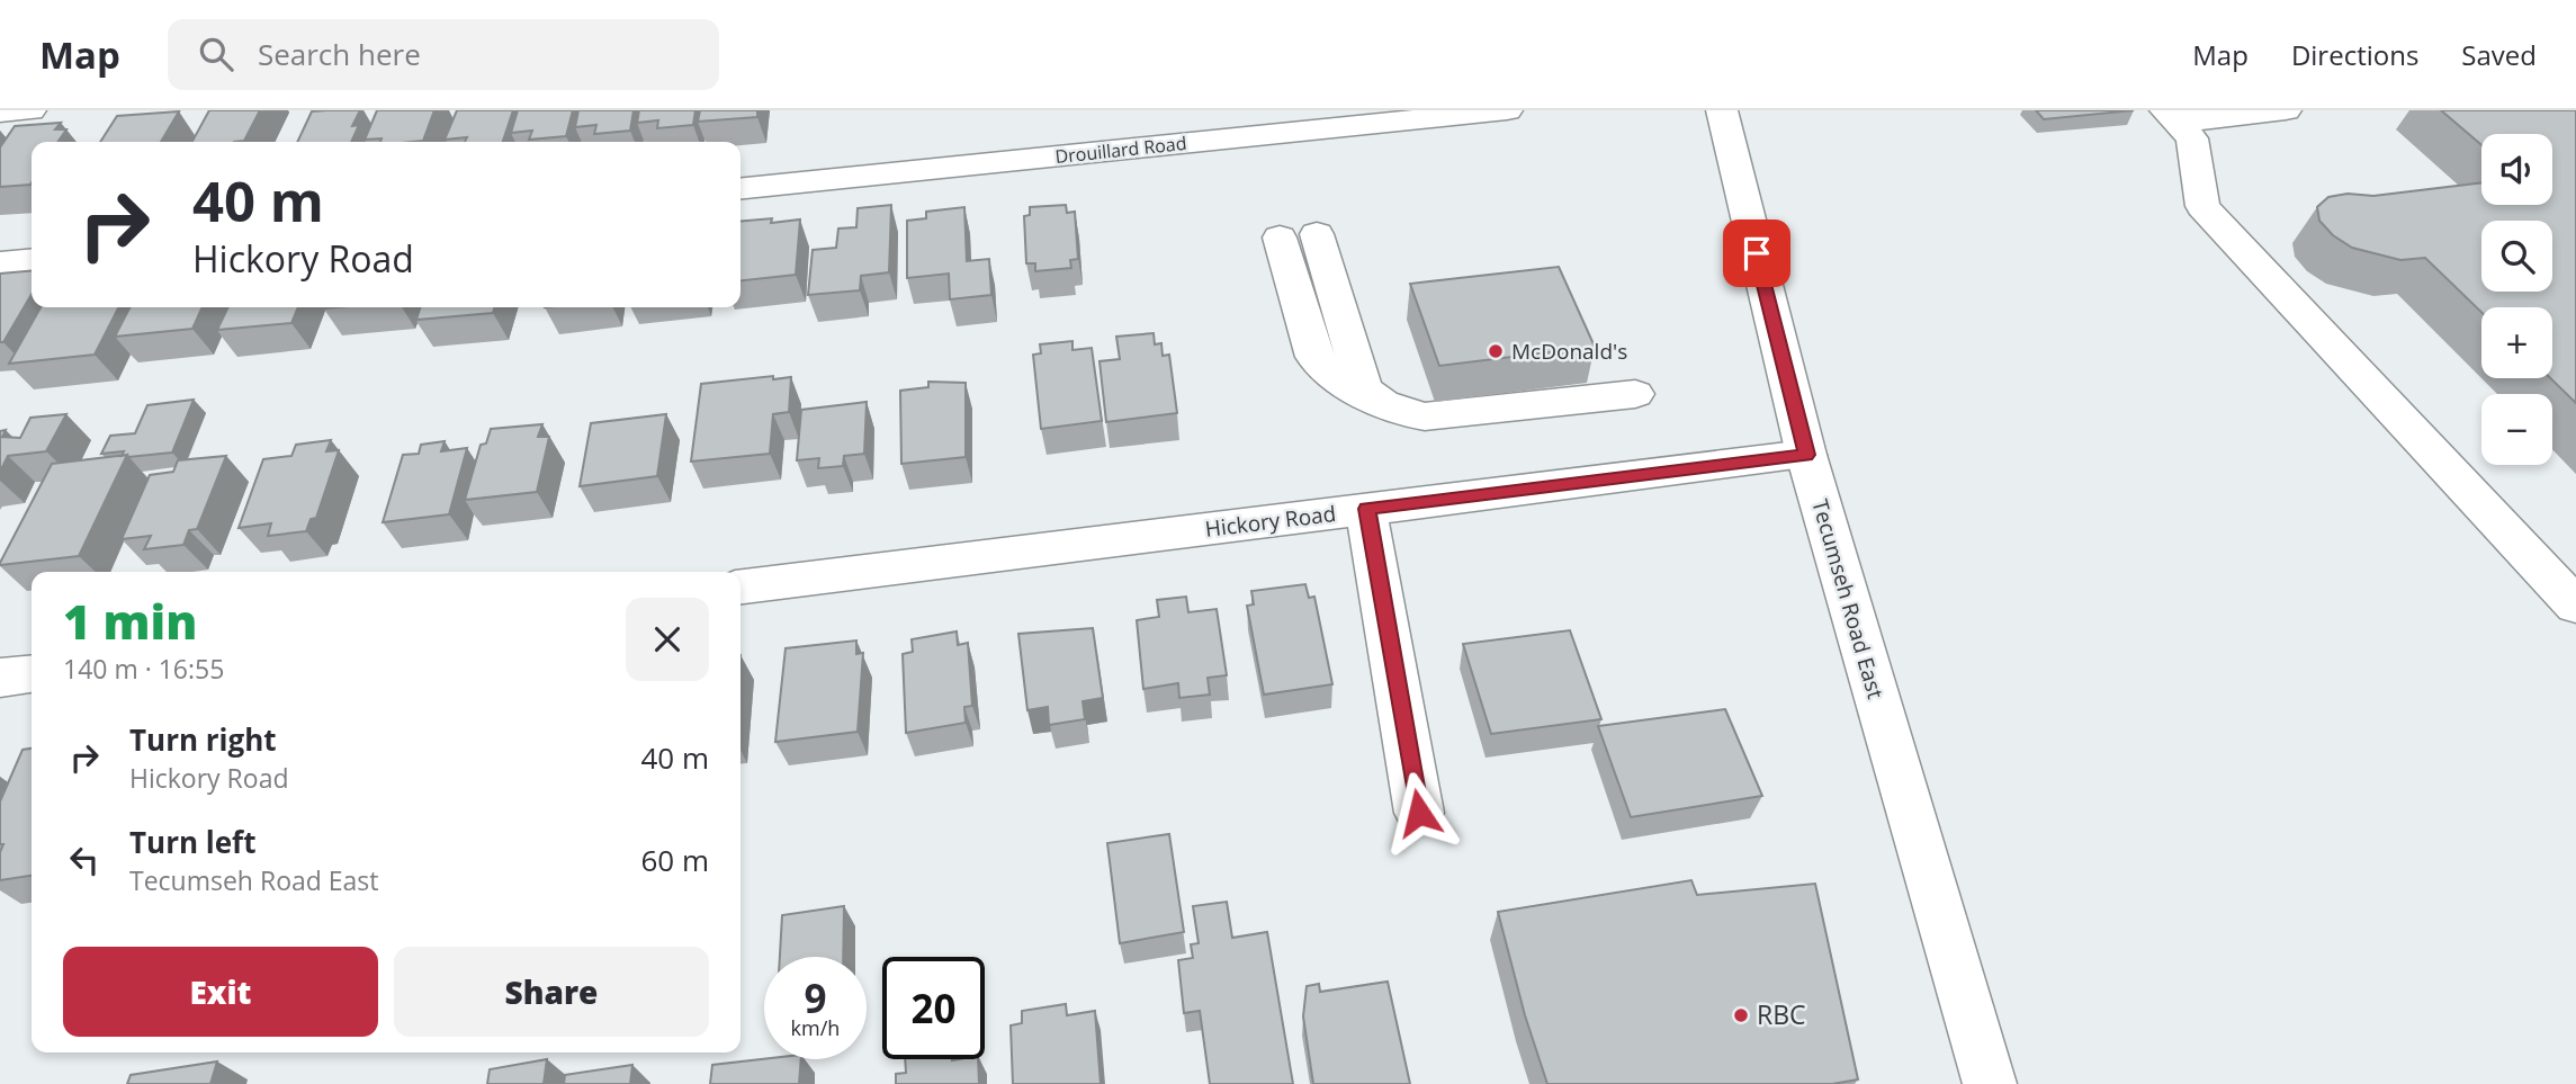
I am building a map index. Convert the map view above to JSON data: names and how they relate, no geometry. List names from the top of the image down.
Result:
{
  "streets": {
    "street": ["Drouillard Road", "Hickory Road", "Tecumseh Road East"]
  },
  "crossings": [
    ["Hickory Road", "Tecumseh Road East"]
  ],
  "places": ["McDonald's", "RBC"],
  "page": {
    "header": "Map",
    "search": "Search here",
    "nav": ["Map", "Directions", "Saved"],
    "map_buttons": ["+", "−"],
    "turn": ["40 m", "Hickory Road"],
    "heading": ["1 min", "140 m · 16:55"],
    "list": [
      {
        "name": "Turn right",
        "note": "Hickory Road",
        "value": "40 m"
      },
      {
        "name": "Turn left",
        "note": "Tecumseh Road East",
        "value": "60 m"
      }
    ],
    "buttons": ["Exit", "Share"],
    "speed": "9 km/h",
    "limit": "20"
  }
}
